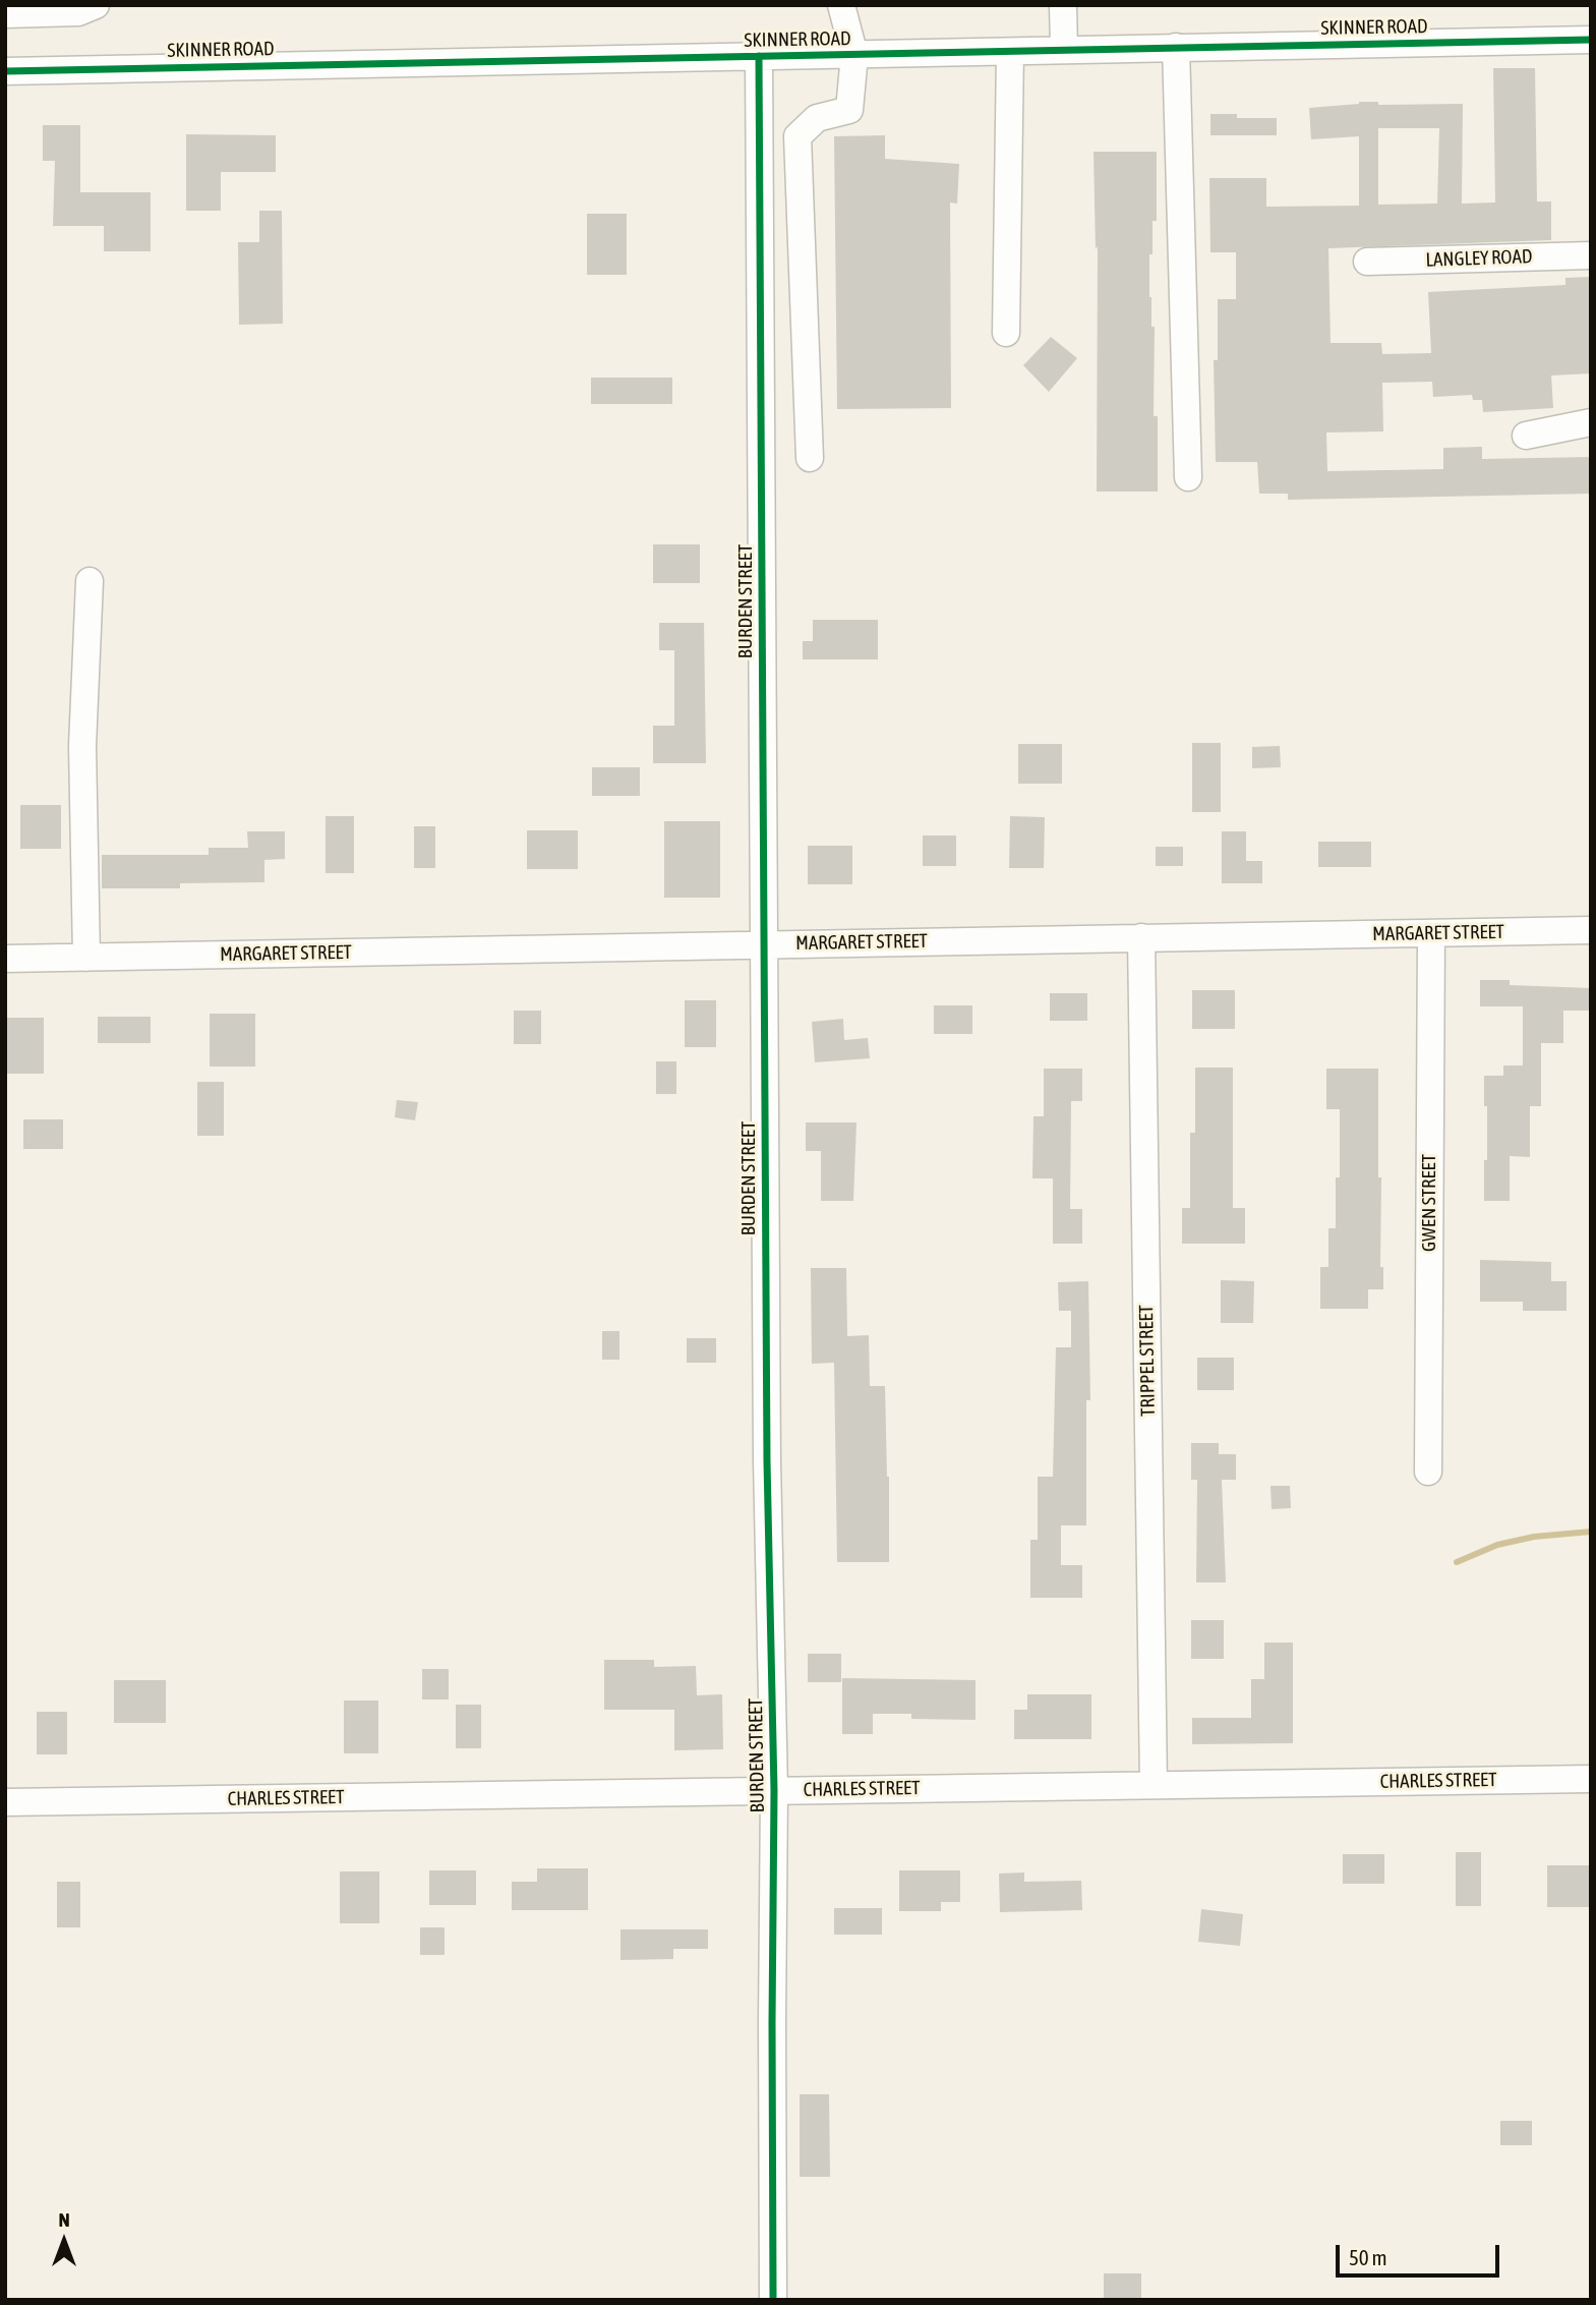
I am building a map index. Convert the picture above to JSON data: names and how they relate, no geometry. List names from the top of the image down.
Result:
{
  "streets": {
    "street": [
      "SKINNER ROAD",
      "LANGLEY ROAD",
      "BURDEN STREET",
      "MARGARET STREET",
      "GWEN STREET",
      "TRIPPEL STREET",
      "CHARLES STREET"
    ]
  },
  "crossings": [
    ["SKINNER ROAD", "BURDEN STREET"],
    ["BURDEN STREET", "MARGARET STREET"],
    ["BURDEN STREET", "CHARLES STREET"],
    ["MARGARET STREET", "GWEN STREET"],
    ["MARGARET STREET", "TRIPPEL STREET"],
    ["TRIPPEL STREET", "CHARLES STREET"]
  ],
  "scale_bar": "50 m",
  "north": "top"
}
